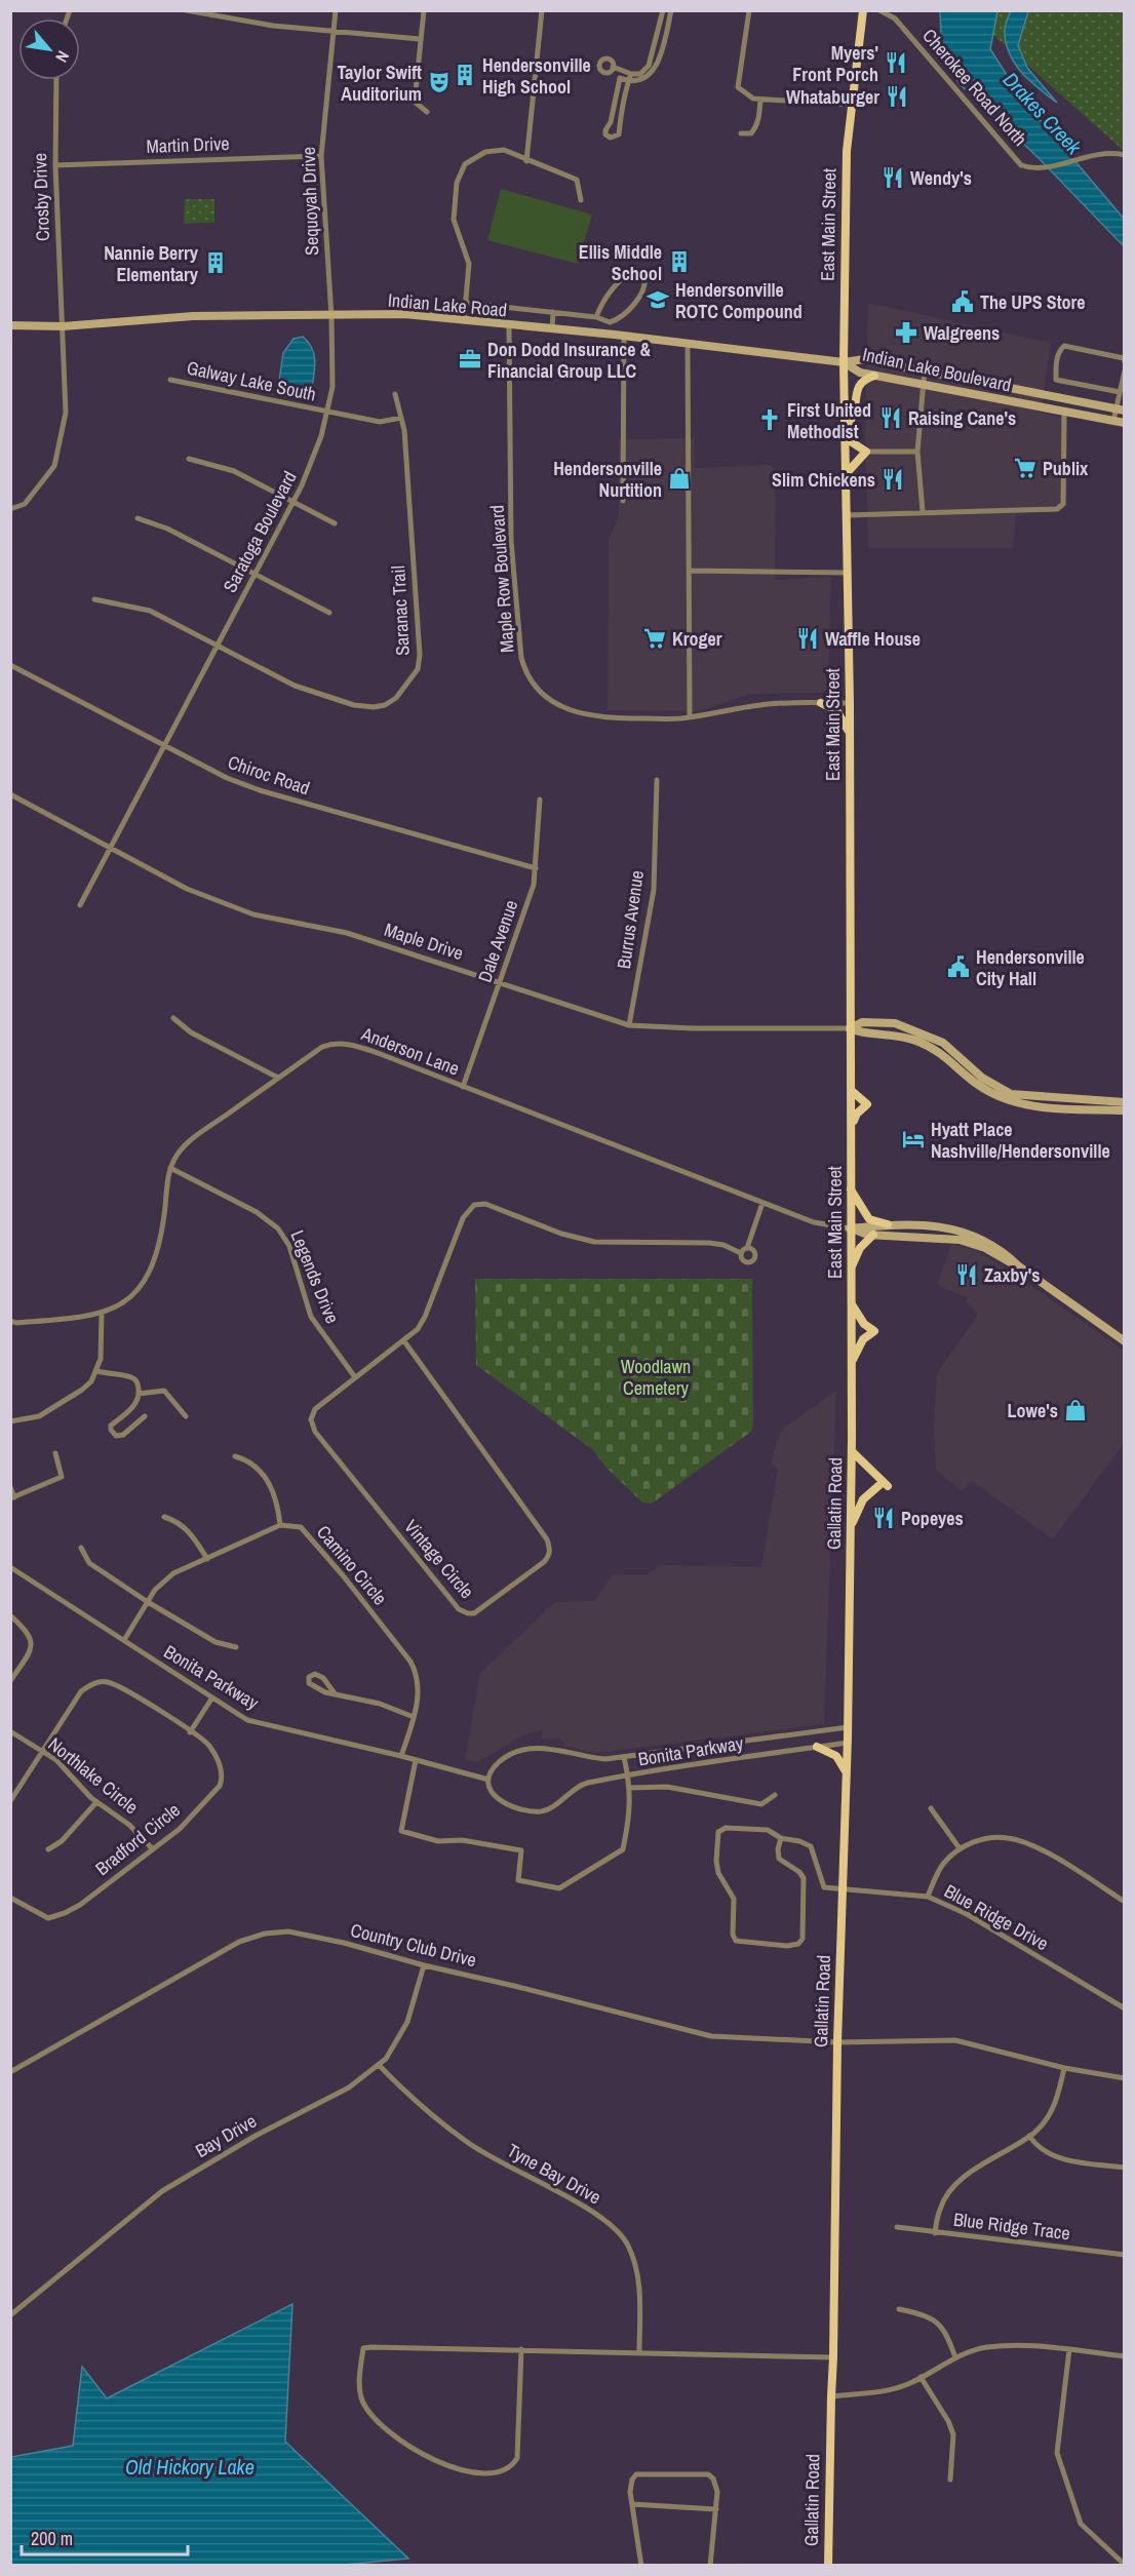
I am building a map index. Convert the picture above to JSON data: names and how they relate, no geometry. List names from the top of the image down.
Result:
{
  "streets": {
    "main road": ["East Main Street", "Gallatin Road"],
    "street": [
      "Cherokee Road North",
      "Martin Drive",
      "Crosby Drive",
      "Sequoyah Drive",
      "Indian Lake Road",
      "Indian Lake Boulevard",
      "Galway Lake South",
      "Saratoga Boulevard",
      "Maple Row Boulevard",
      "Saranac Trail",
      "Chiroc Road",
      "Burrus Avenue",
      "Maple Drive",
      "Dale Avenue",
      "Anderson Lane",
      "Legends Drive",
      "Vintage Circle",
      "Camino Circle",
      "Bonita Parkway",
      "Northlake Circle",
      "Bradford Circle",
      "Blue Ridge Drive",
      "Country Club Drive",
      "Bay Drive",
      "Tyne Bay Drive",
      "Blue Ridge Trace"
    ]
  },
  "crossings": [
    ["Martin Drive", "Crosby Drive"],
    ["Martin Drive", "Sequoyah Drive"],
    ["Crosby Drive", "Indian Lake Road"],
    ["Sequoyah Drive", "Indian Lake Road"],
    ["Sequoyah Drive", "Saratoga Boulevard"],
    ["East Main Street", "Indian Lake Road"],
    ["East Main Street", "Indian Lake Boulevard"],
    ["East Main Street", "Maple Row Boulevard"],
    ["East Main Street", "Maple Drive"],
    ["East Main Street", "Anderson Lane"],
    ["East Main Street", "Gallatin Road"],
    ["Indian Lake Road", "Indian Lake Boulevard"],
    ["Indian Lake Road", "Saratoga Boulevard"],
    ["Indian Lake Road", "Maple Row Boulevard"],
    ["Galway Lake South", "Saratoga Boulevard"],
    ["Galway Lake South", "Saranac Trail"],
    ["Saratoga Boulevard", "Saranac Trail"],
    ["Saratoga Boulevard", "Chiroc Road"],
    ["Saratoga Boulevard", "Maple Drive"],
    ["Chiroc Road", "Dale Avenue"],
    ["Burrus Avenue", "Maple Drive"],
    ["Maple Drive", "Dale Avenue"],
    ["Dale Avenue", "Anderson Lane"],
    ["Anderson Lane", "Legends Drive"],
    ["Legends Drive", "Vintage Circle"],
    ["Gallatin Road", "Bonita Parkway"],
    ["Gallatin Road", "Blue Ridge Drive"],
    ["Gallatin Road", "Country Club Drive"],
    ["Camino Circle", "Bonita Parkway"],
    ["Northlake Circle", "Bradford Circle"],
    ["Country Club Drive", "Bay Drive"],
    ["Bay Drive", "Tyne Bay Drive"]
  ],
  "water": ["Drakes Creek", "Old Hickory Lake"],
  "parks": ["Woodlawn Cemetery"],
  "places": {
    "restaurant": [
      "Myers' Front Porch",
      "Whataburger",
      "Wendy's",
      "Raising Cane's",
      "Slim Chickens",
      "Waffle House",
      "Zaxby's",
      "Popeyes"
    ],
    "building": ["Hendersonville High School", "Ellis Middle School", "Nannie Berry Elementary"],
    "theatre": ["Taylor Swift Auditorium"],
    "school or university": ["Hendersonville ROTC Compound"],
    "public building": ["The UPS Store", "Hendersonville City Hall"],
    "pharmacy": ["Walgreens"],
    "office": ["Don Dodd Insurance & Financial Group LLC"],
    "church": ["First United Methodist"],
    "supermarket": ["Publix", "Kroger"],
    "shop": ["Hendersonville Nurtition", "Lowe's"],
    "hotel": ["Hyatt Place Nashville/Hendersonville"]
  },
  "scale_bar": "200 m",
  "north": "bottom right"
}
